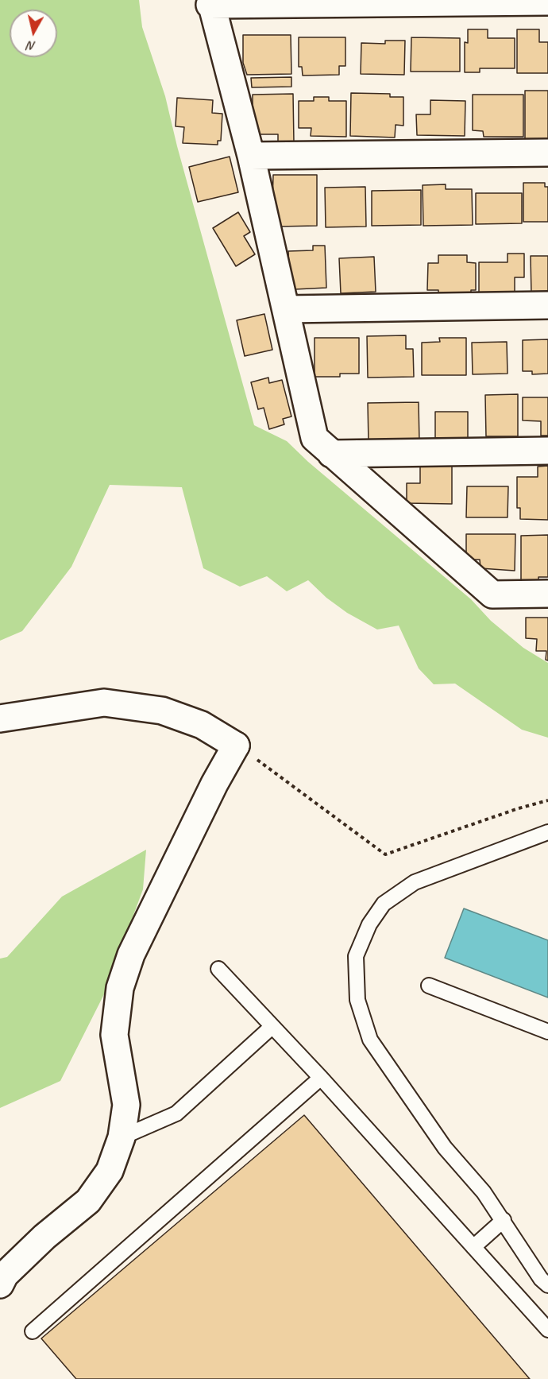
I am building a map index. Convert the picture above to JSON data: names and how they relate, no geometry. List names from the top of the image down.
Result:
{
  "north": "bottom"
}
